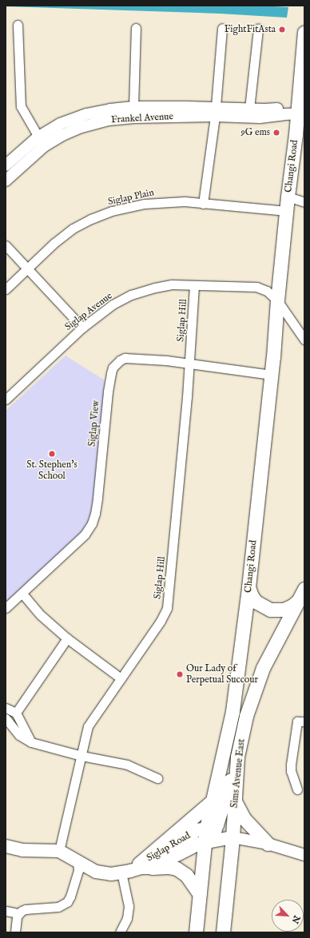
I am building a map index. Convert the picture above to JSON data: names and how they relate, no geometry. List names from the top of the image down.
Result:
{
  "streets": {
    "main road": ["Changi Road", "Sims Avenue East", "Siglap Road"],
    "street": [
      "Frankel Avenue",
      "Siglap Plain",
      "Siglap Avenue",
      "Siglap Hill",
      "Siglap View"
    ]
  },
  "crossings": [
    ["Frankel Avenue", "Changi Road"],
    ["Changi Road", "Siglap Plain"],
    ["Changi Road", "Siglap Avenue"],
    ["Changi Road", "Siglap View"],
    ["Changi Road", "Siglap Road"],
    ["Siglap Avenue", "Siglap Hill"],
    ["Siglap Hill", "Siglap View"],
    ["Siglap Hill", "Siglap Road"]
  ],
  "places": [
    "FightFitAsta",
    "9G ems",
    "St. Stephen's School",
    "Our Lady of Perpetual Succour"
  ],
  "north": "bottom right"
}
